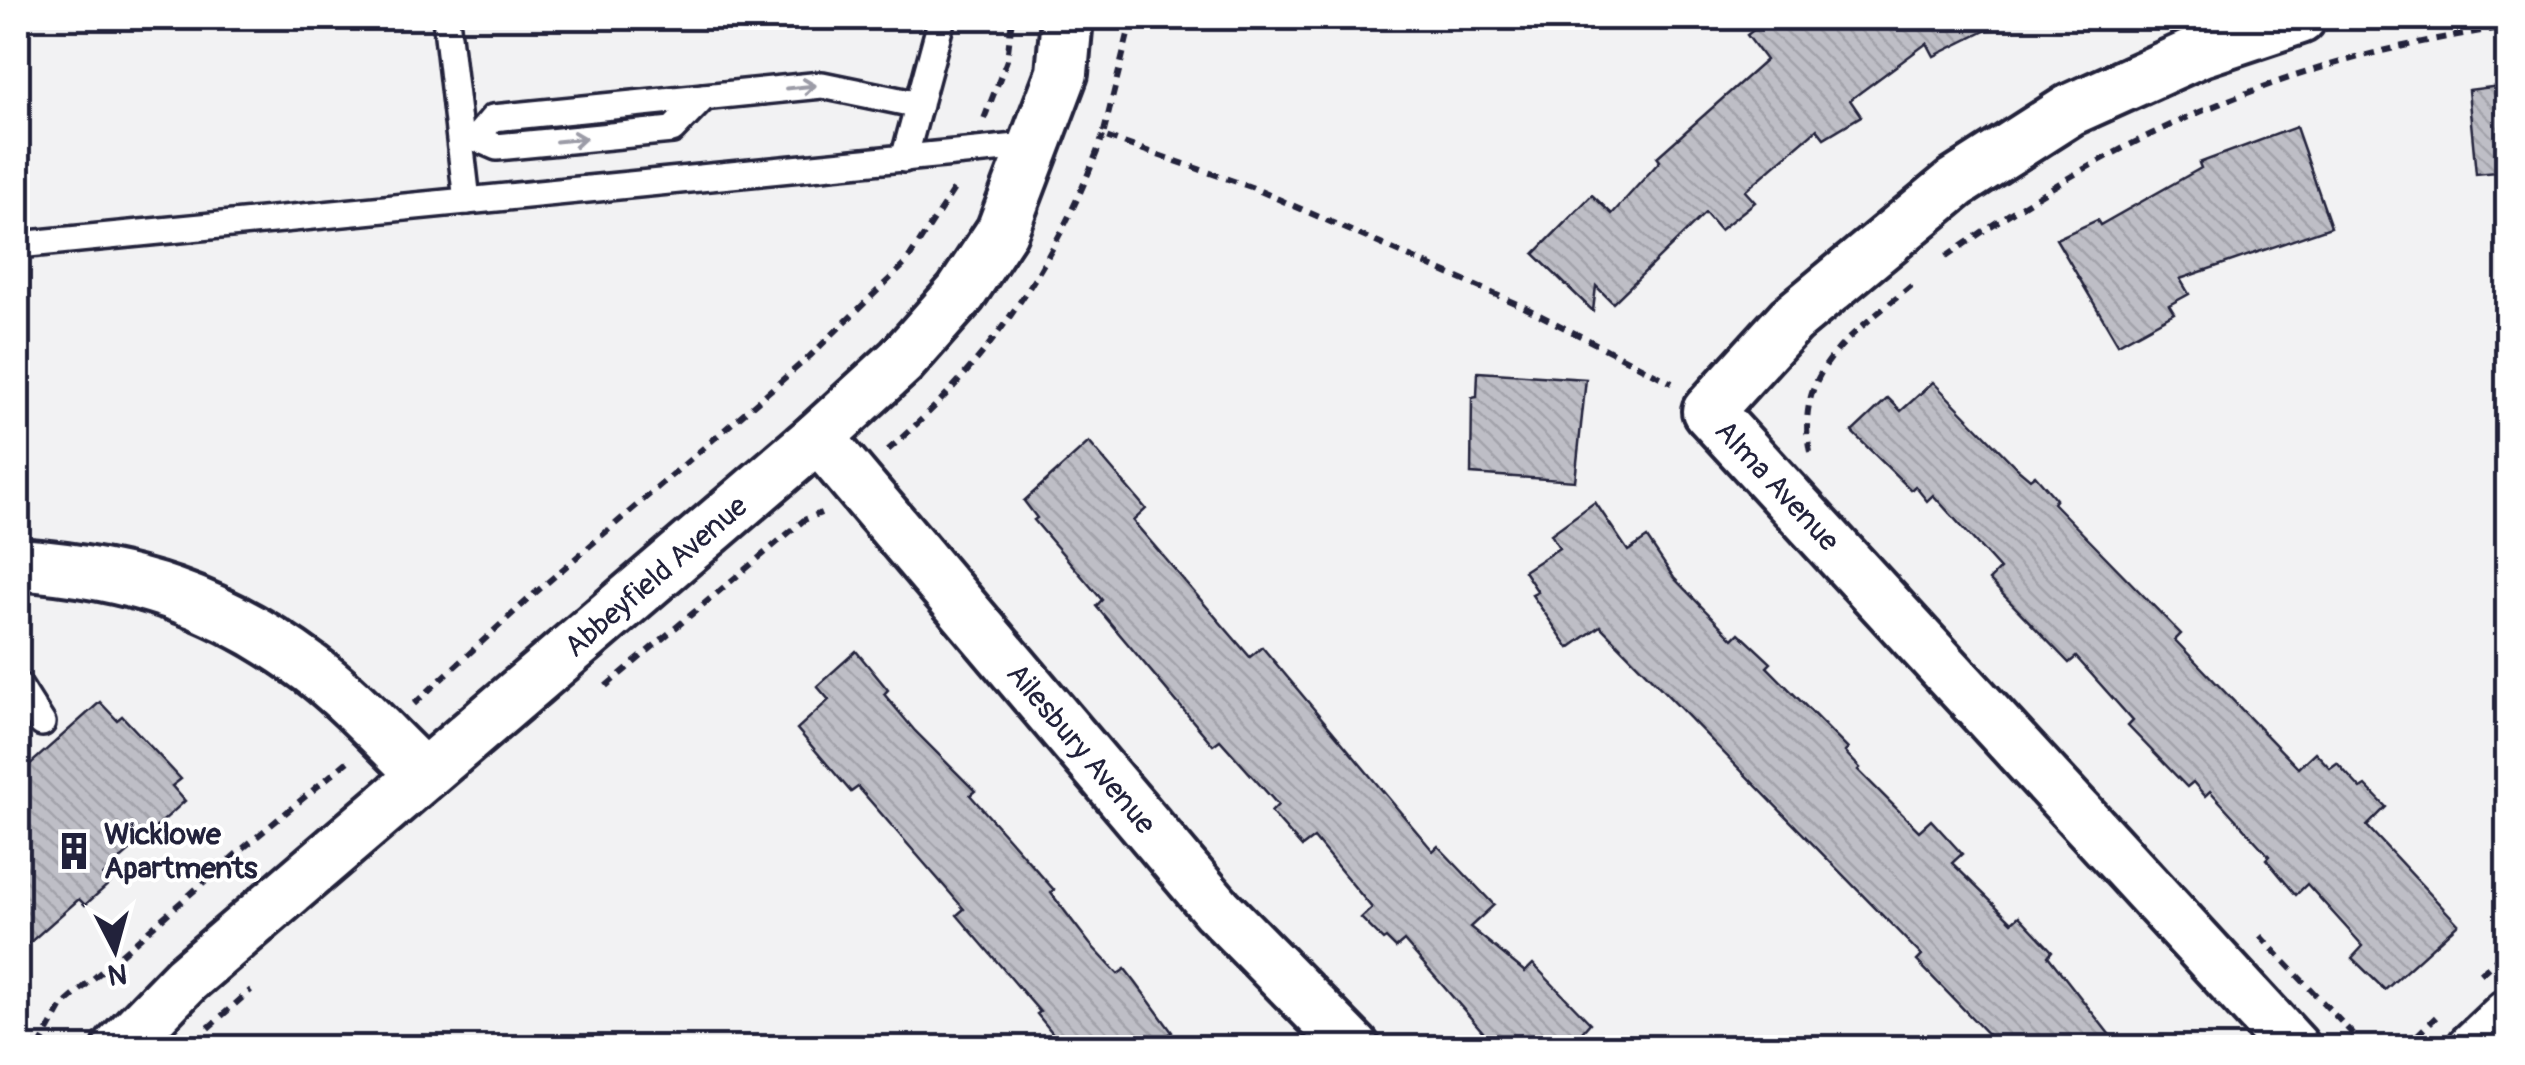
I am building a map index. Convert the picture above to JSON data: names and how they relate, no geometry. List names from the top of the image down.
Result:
{
  "streets": {
    "street": ["Alma Avenue", "Abbeyfield Avenue", "Ailesbury Avenue"]
  },
  "crossings": [
    ["Abbeyfield Avenue", "Ailesbury Avenue"]
  ],
  "places": {
    "building": ["Wicklowe Apartments"]
  },
  "north": "bottom"
}
